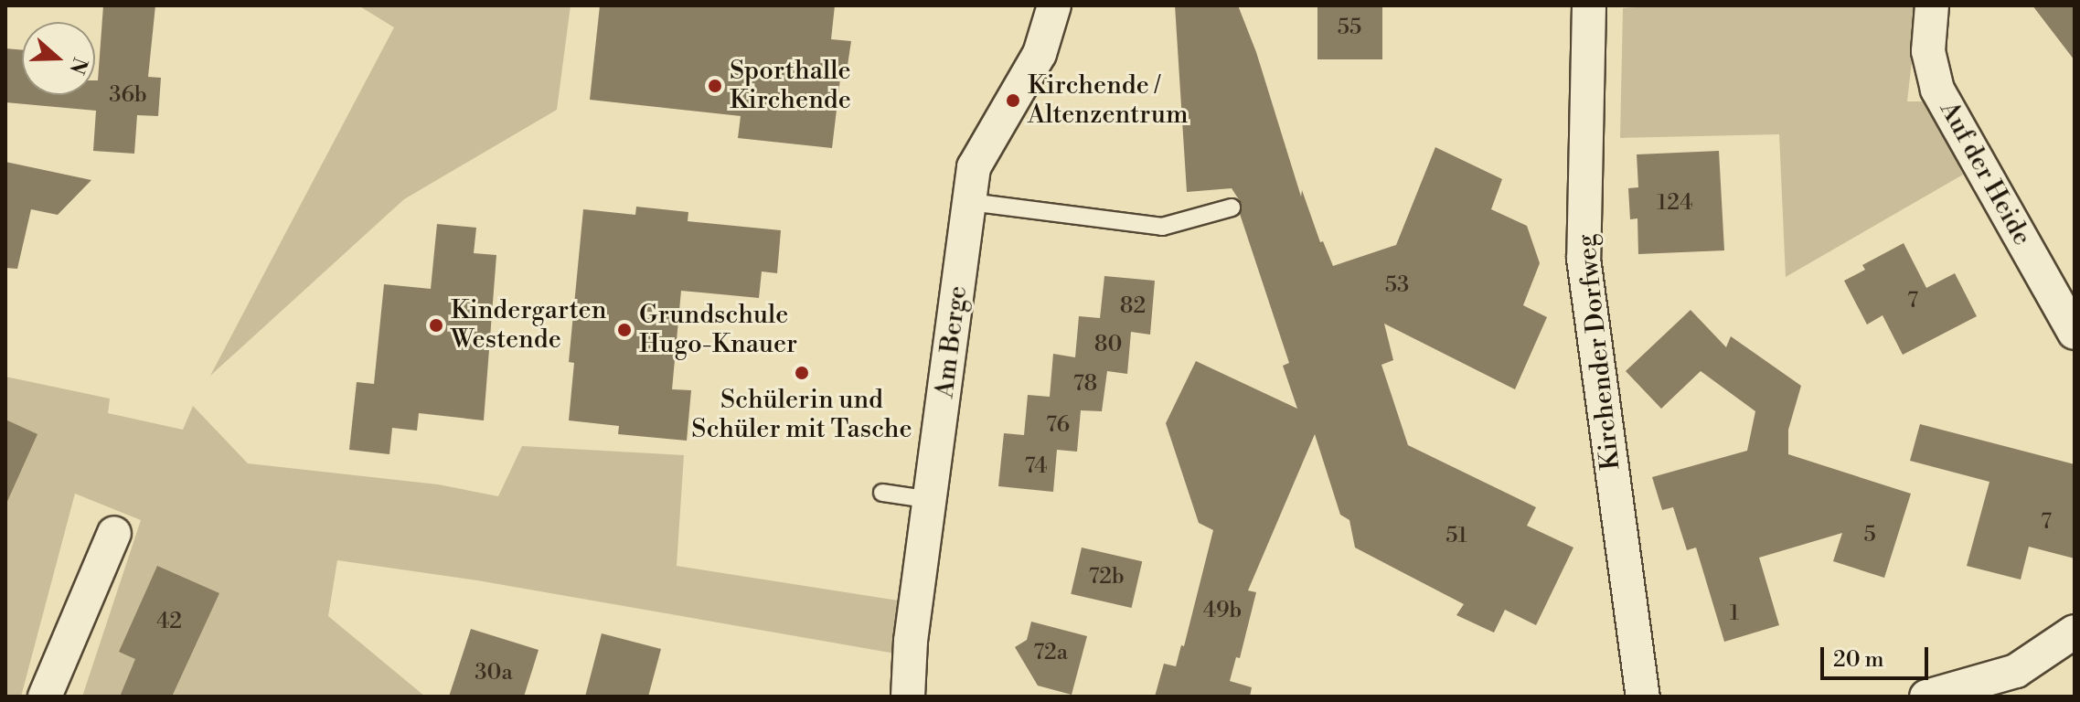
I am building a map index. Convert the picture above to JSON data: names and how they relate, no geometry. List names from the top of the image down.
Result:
{
  "streets": {
    "street": ["Auf der Heide", "Am Berge", "Kirchender Dorfweg"]
  },
  "places": [
    "Sporthalle Kirchende",
    "Kirchende / Altenzentrum",
    "Kindergarten Westende",
    "Grundschule Hugo-Knauer",
    "Schülerin und Schüler mit Tasche"
  ],
  "house_numbers": [
    "55",
    "36b",
    "124",
    "53",
    "7",
    "82",
    "80",
    "78",
    "76",
    "74",
    "7",
    "5",
    "51",
    "72b",
    "49b",
    "1",
    "42",
    "72a",
    "30a"
  ],
  "scale_bar": "20 m",
  "north": "right"
}
